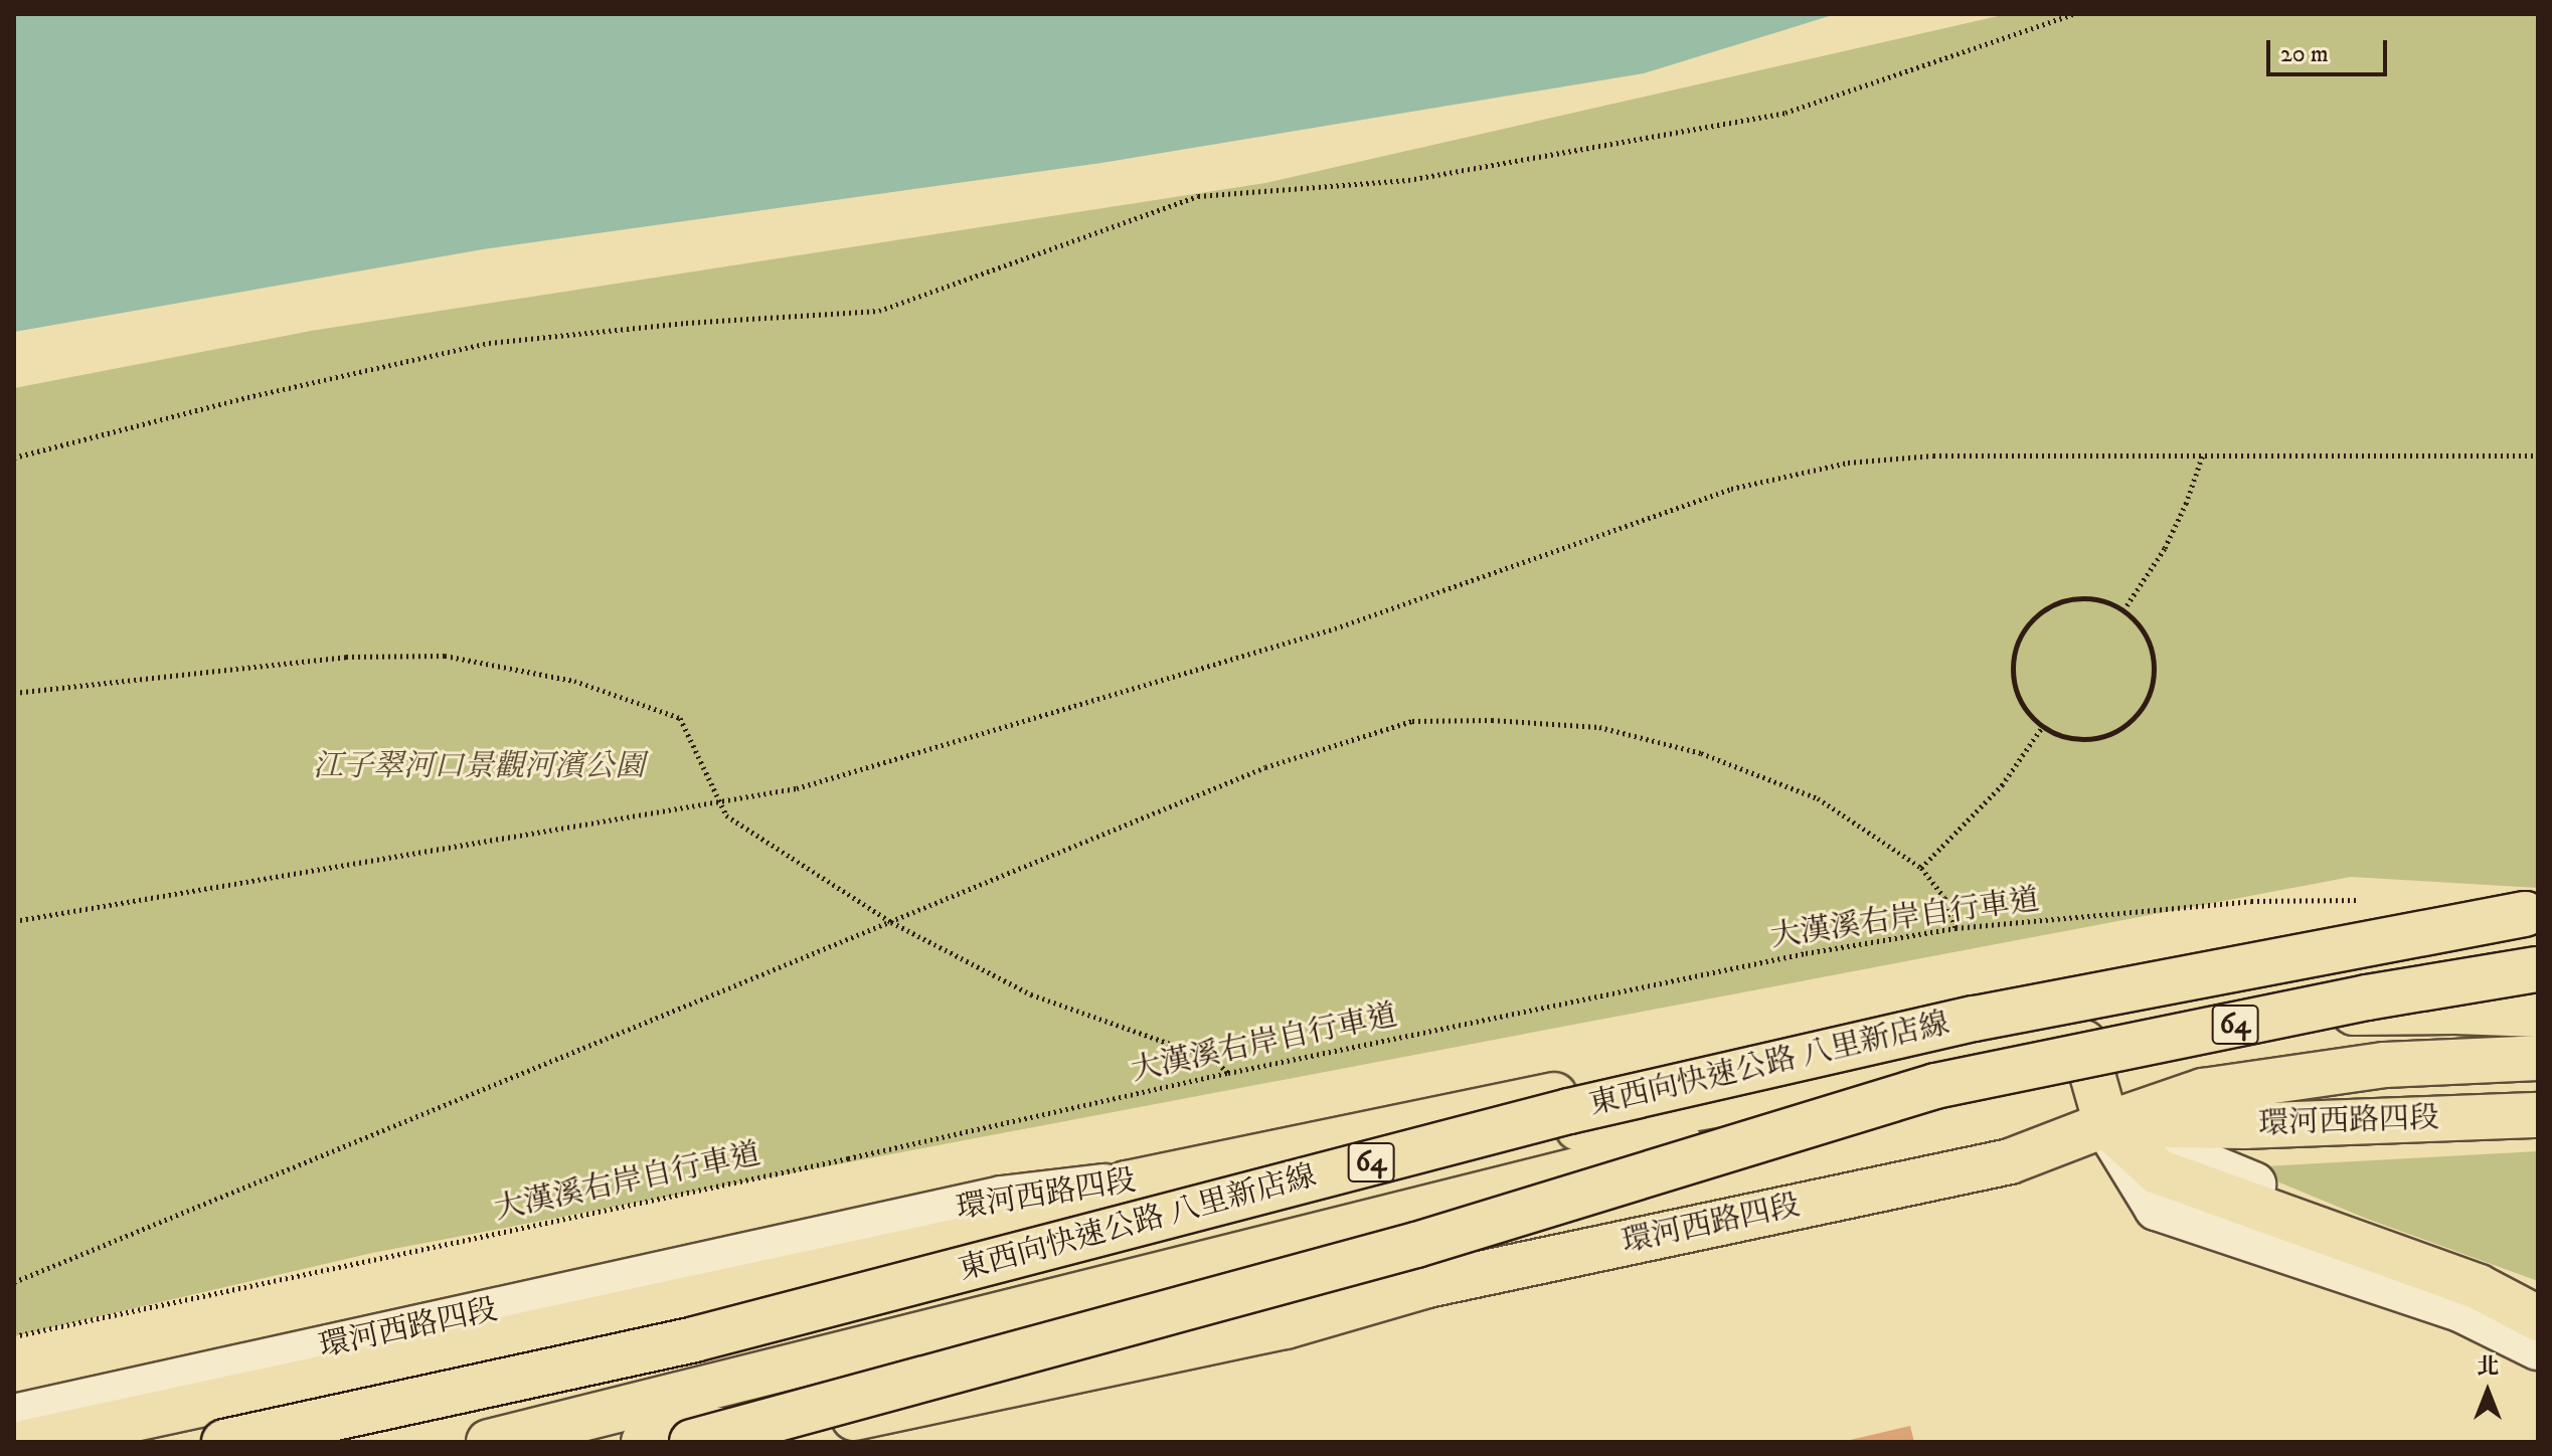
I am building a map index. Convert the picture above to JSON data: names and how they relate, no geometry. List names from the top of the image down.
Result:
{
  "streets": {
    "main road": ["64", "東西向快速公路 八里新店線", "環河西路四段"],
    "path": ["大漢溪右岸自行車道"]
  },
  "parks": ["江子翠河口景觀河濱公園"],
  "scale_bar": "20 m",
  "north": "top"
}
